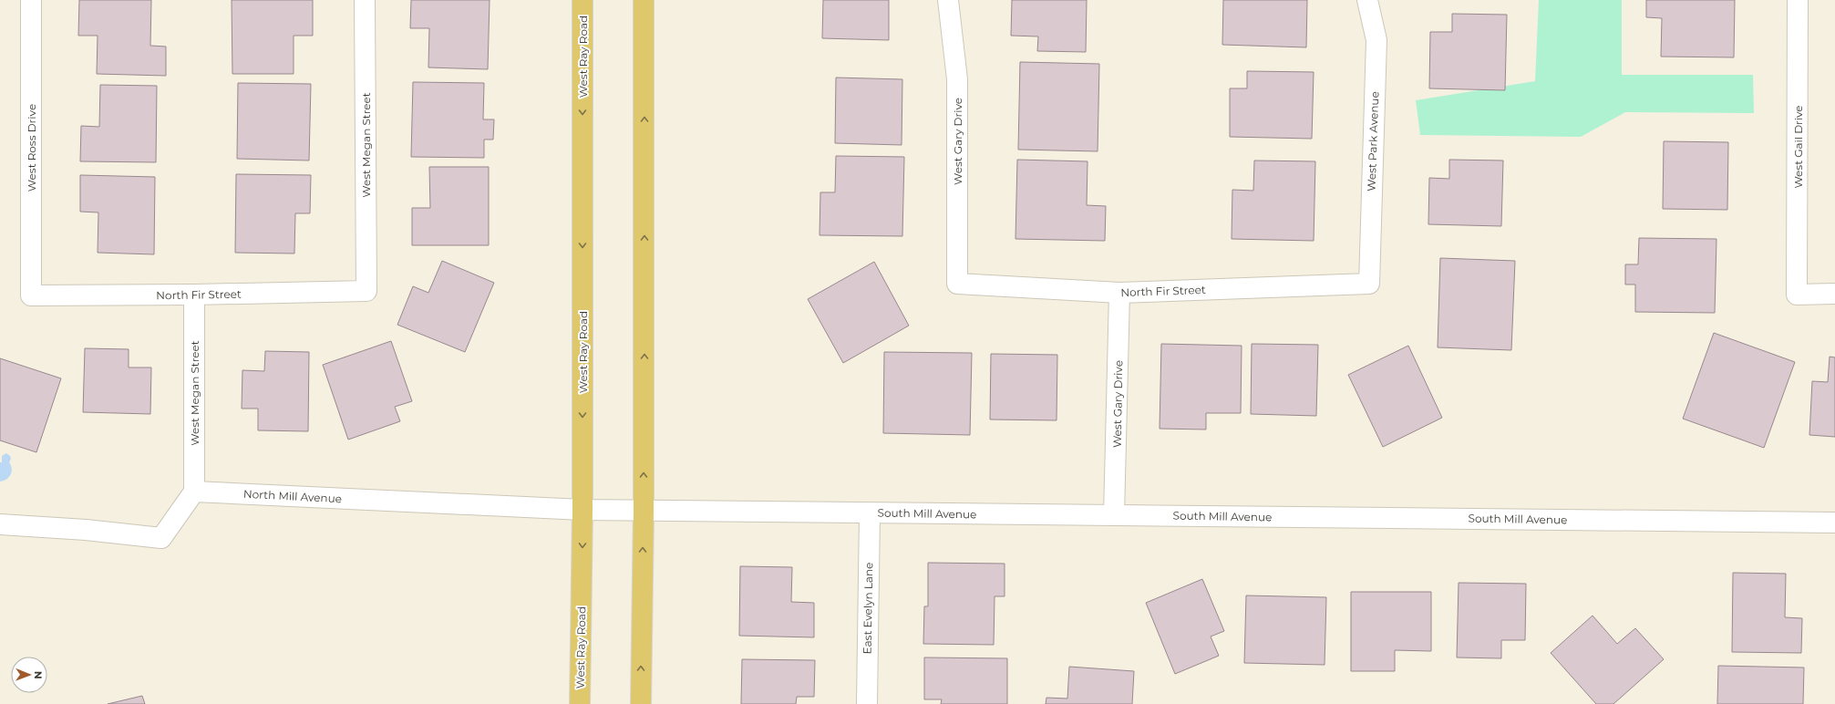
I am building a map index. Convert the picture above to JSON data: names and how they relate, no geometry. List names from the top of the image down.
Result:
{
  "streets": {
    "main road": ["West Ray Road"],
    "street": [
      "West Gary Drive",
      "West Park Avenue",
      "West Megan Street",
      "West Gail Drive",
      "West Ross Drive",
      "North Fir Street",
      "North Mill Avenue",
      "South Mill Avenue",
      "East Evelyn Lane"
    ]
  },
  "crossings": [
    ["West Ray Road", "North Mill Avenue"],
    ["West Gary Drive", "North Fir Street"],
    ["West Gary Drive", "South Mill Avenue"],
    ["West Park Avenue", "North Fir Street"],
    ["West Megan Street", "North Fir Street"],
    ["West Megan Street", "North Mill Avenue"],
    ["West Ross Drive", "North Fir Street"],
    ["North Mill Avenue", "South Mill Avenue"],
    ["South Mill Avenue", "East Evelyn Lane"]
  ],
  "north": "right"
}
